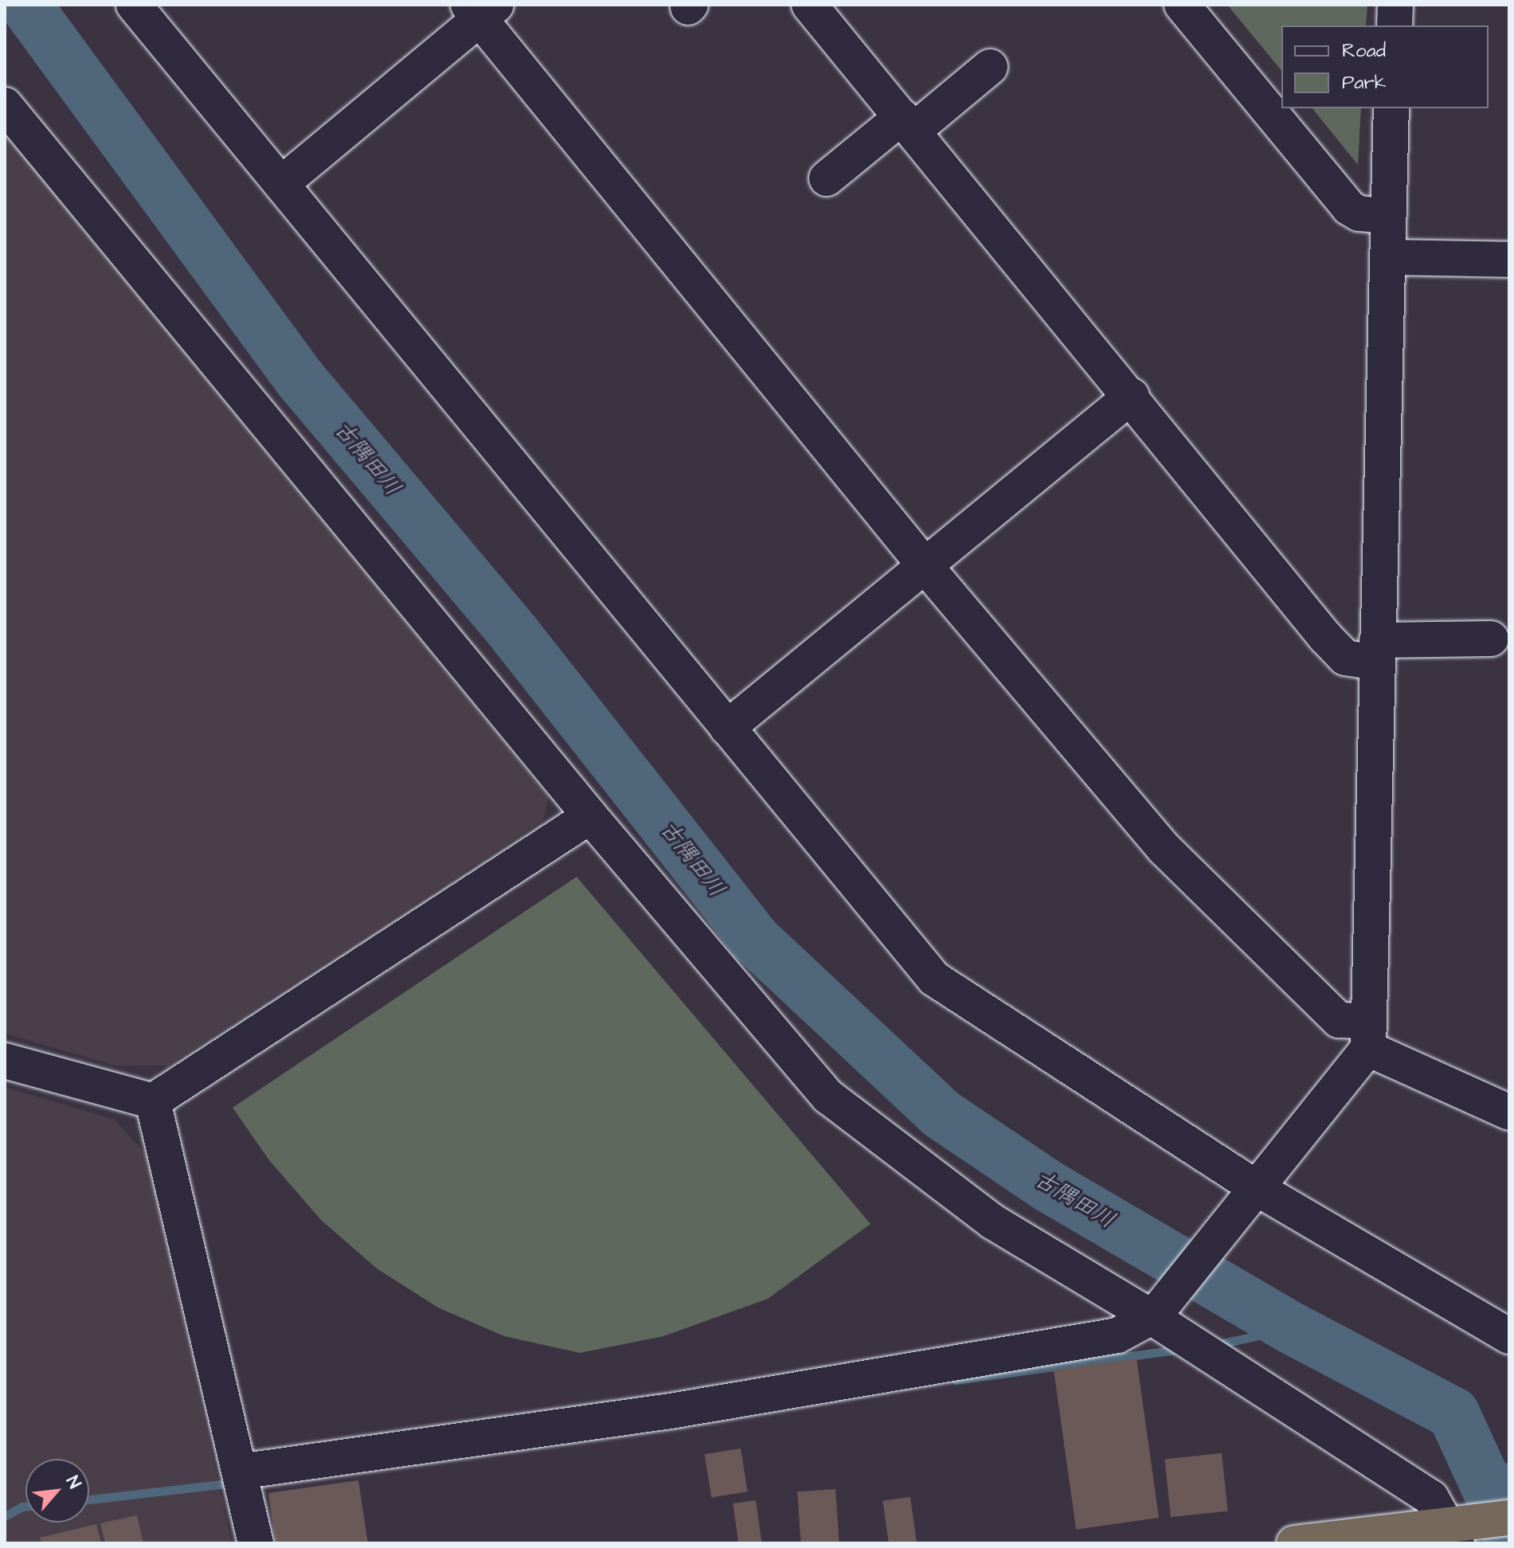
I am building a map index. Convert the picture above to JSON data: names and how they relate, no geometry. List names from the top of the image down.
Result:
{
  "water": ["古隅田川"],
  "legend": ["Road", "Park"],
  "north": "top right"
}
